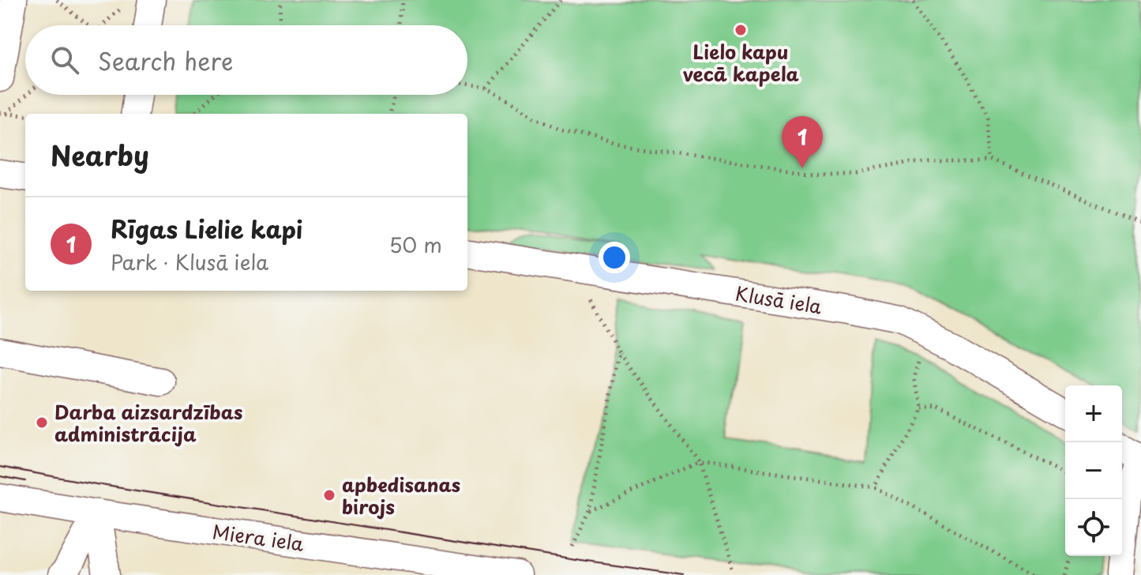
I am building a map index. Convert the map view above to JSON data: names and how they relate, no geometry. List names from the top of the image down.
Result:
{
  "streets": {
    "street": ["Klusā iela", "Miera iela"]
  },
  "places": ["Lielo kapu vecā kapela", "Darba aizsardzības administrācija", "apbedisanas birojs"],
  "page": {
    "search": "Search here",
    "heading": "Nearby",
    "pins": "1",
    "list": [
      {
        "mark": "1",
        "name": "Rīgas Lielie kapi",
        "note": "Park · Klusā iela",
        "value": "50 m"
      }
    ],
    "map_buttons": ["+", "−"]
  }
}
